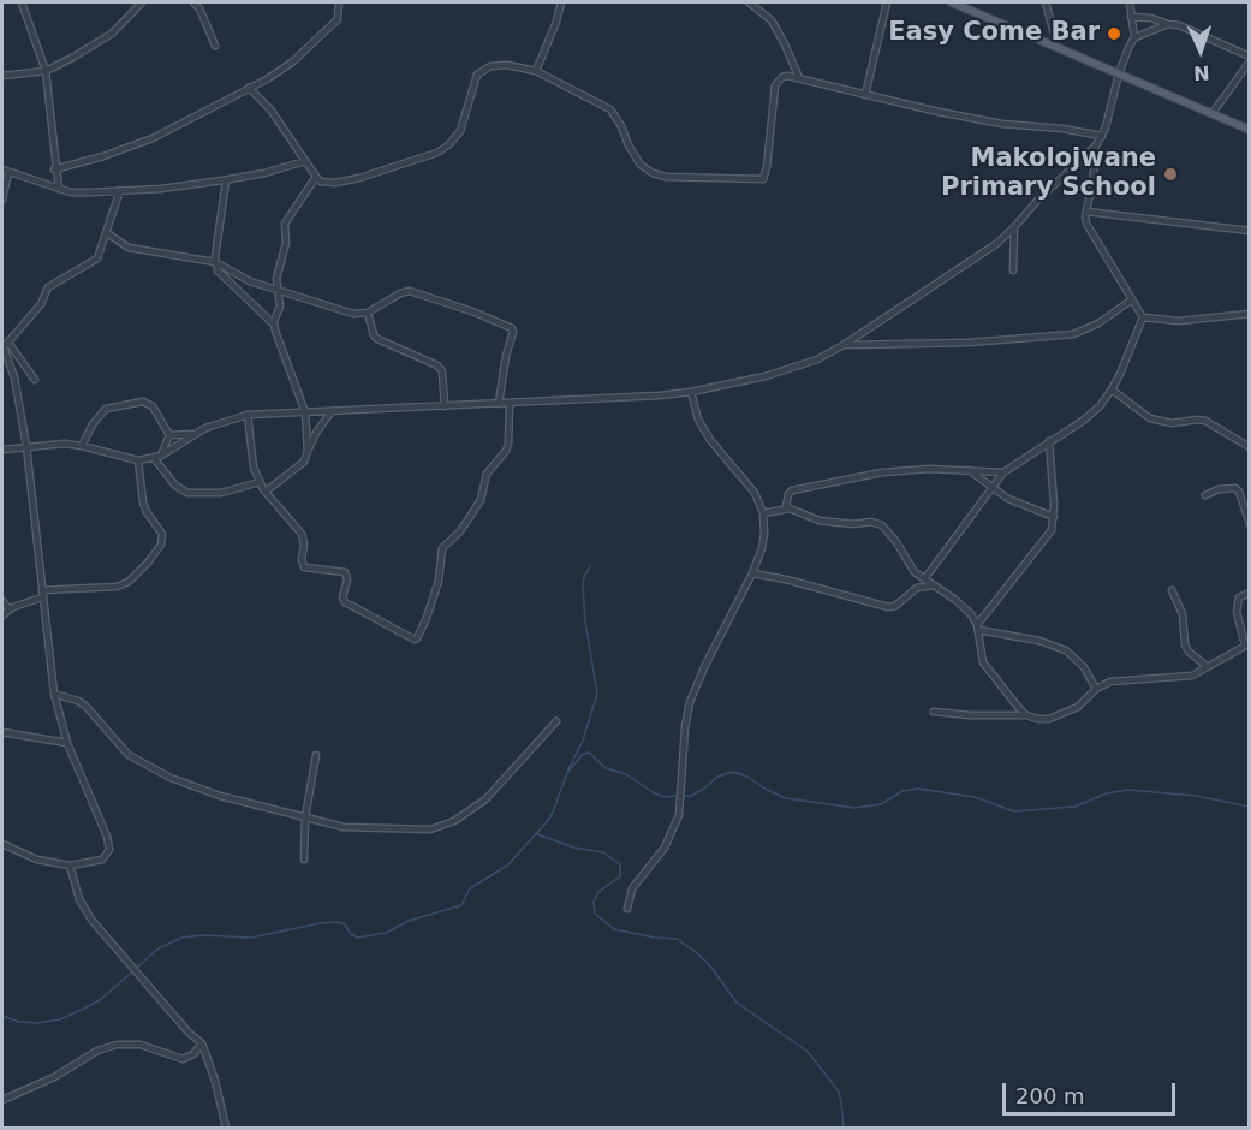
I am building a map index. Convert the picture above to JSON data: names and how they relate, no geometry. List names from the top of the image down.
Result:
{
  "places": ["Easy Come Bar", "Makolojwane Primary School"],
  "scale_bar": "200 m",
  "north": "bottom"
}
